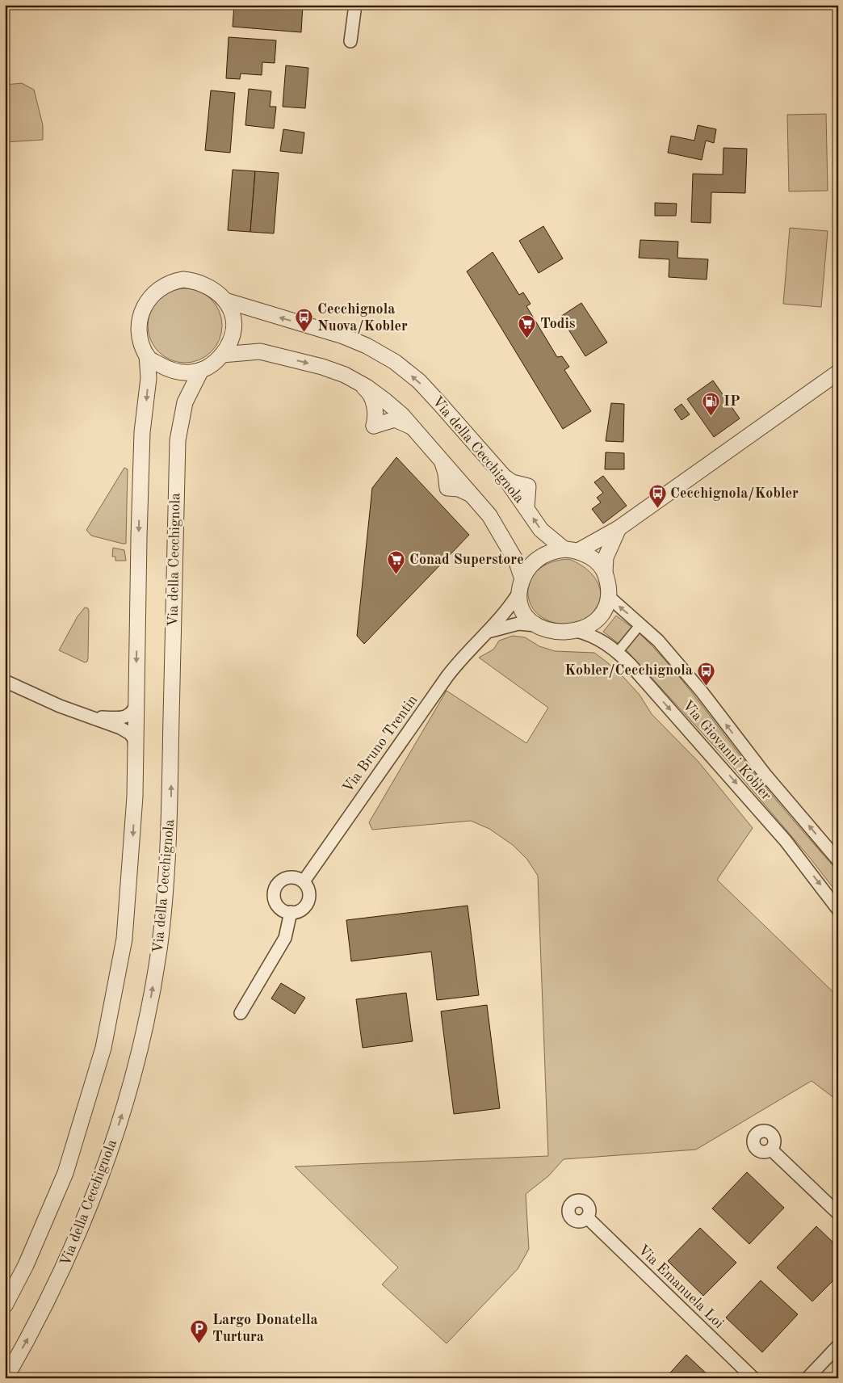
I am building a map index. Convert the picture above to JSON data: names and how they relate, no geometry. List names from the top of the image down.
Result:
{
  "streets": {
    "street": [
      "Via della Cecchignola",
      "Via Bruno Trentin",
      "Via Giovanni Kobler",
      "Via Emanuela Loi"
    ]
  },
  "crossings": [
    ["Via della Cecchignola", "Via Bruno Trentin"],
    ["Via della Cecchignola", "Via Giovanni Kobler"],
    ["Via Bruno Trentin", "Via Giovanni Kobler"]
  ],
  "places": {
    "bus stop": ["Cecchignola Nuova/Kobler", "Cecchignola/Kobler", "Kobler/Cecchignola"],
    "supermarket": ["Todis", "Conad Superstore"],
    "fuel station": ["IP"],
    "parking": ["Largo Donatella Turtura"]
  }
}
